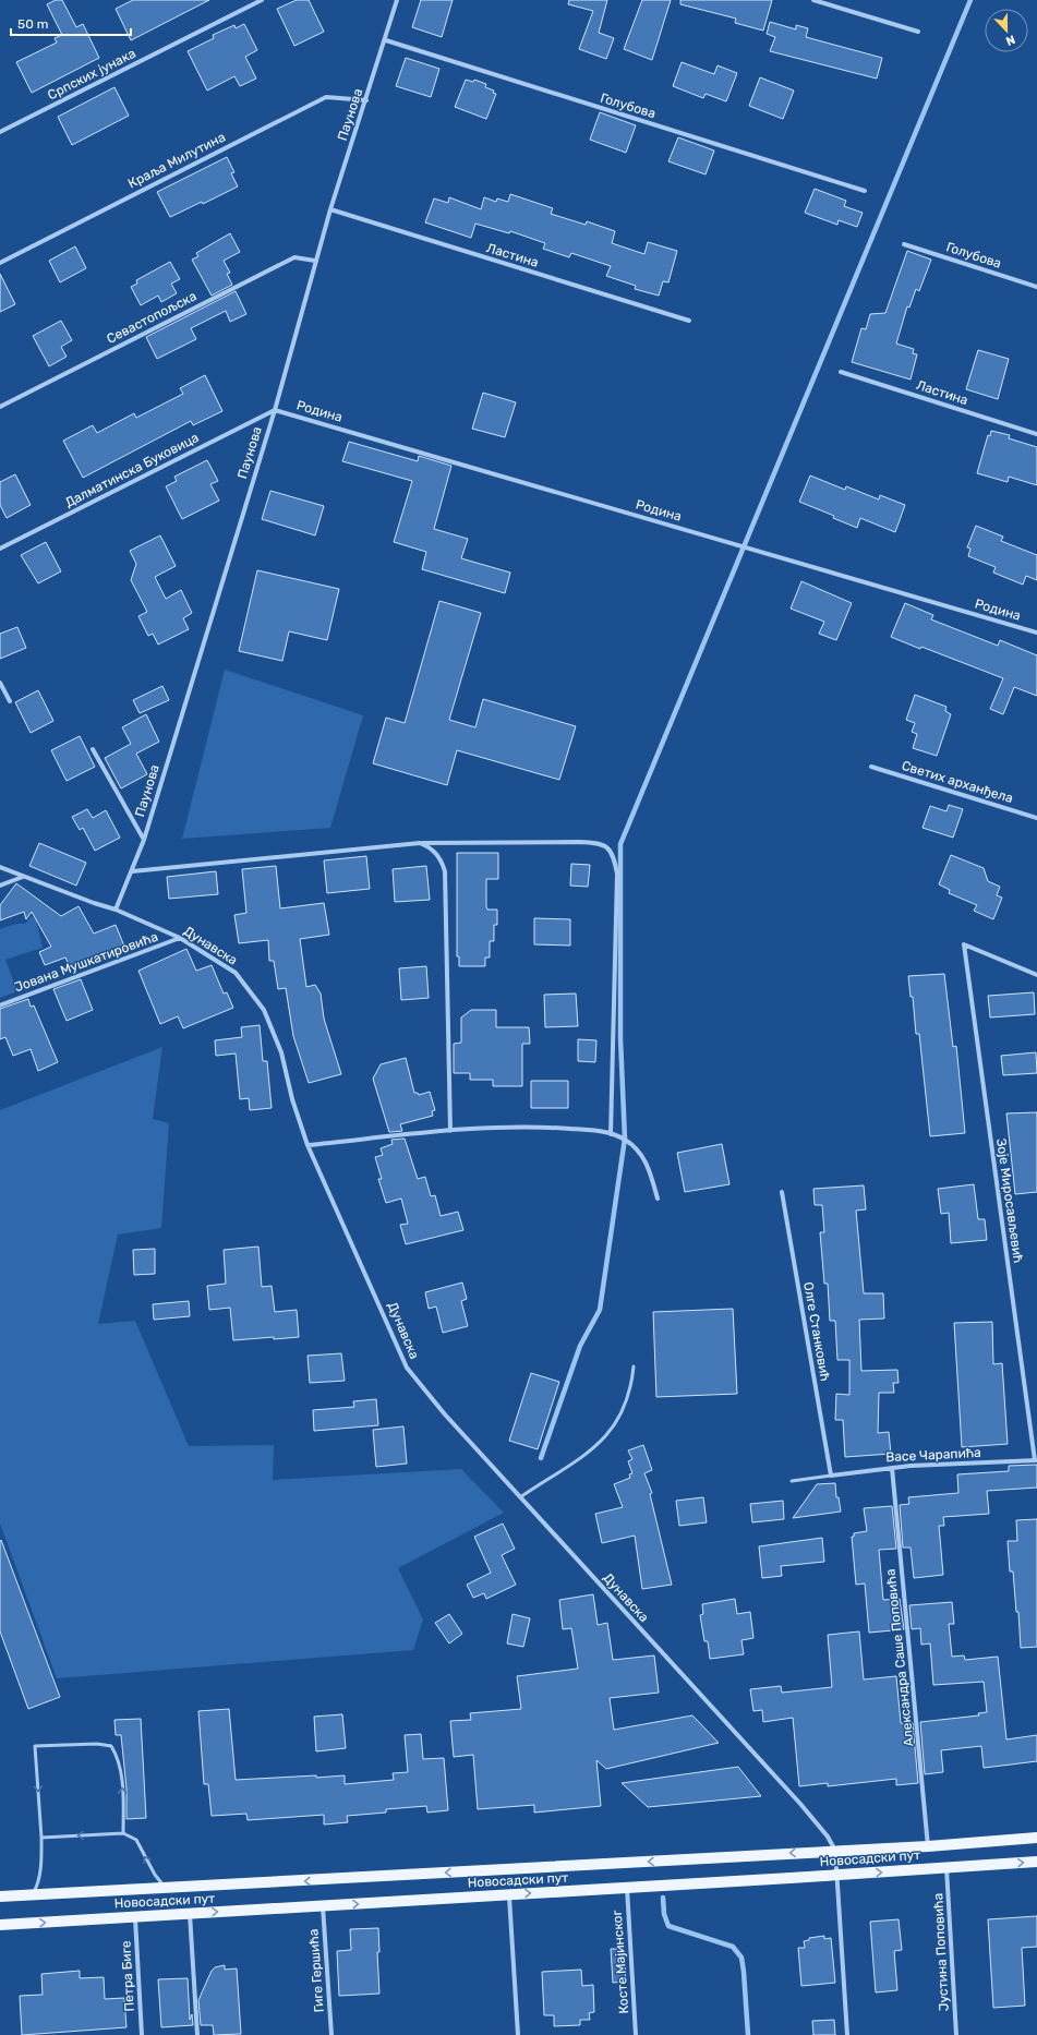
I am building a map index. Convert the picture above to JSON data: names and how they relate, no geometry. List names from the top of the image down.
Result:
{
  "streets": {
    "main road": ["Новосадски пут"],
    "street": [
      "Српских јунака",
      "Голубова",
      "Паунова",
      "Краља Милутина",
      "Ластина",
      "Севастопољска",
      "Родина",
      "Далматинска Буковица",
      "Светих арханђела",
      "Дунавска",
      "Јована Мушкатировића",
      "Зоје Миросављевић",
      "Олге Станковић",
      "Васе Чарапића",
      "Александра Саше Поповића",
      "Јустина Поповића",
      "Косте Мајинског",
      "Гиге Гершића",
      "Петра Биге"
    ]
  },
  "crossings": [
    ["Голубова", "Паунова"],
    ["Паунова", "Краља Милутина"],
    ["Паунова", "Ластина"],
    ["Паунова", "Севастопољска"],
    ["Паунова", "Родина"],
    ["Паунова", "Далматинска Буковица"],
    ["Паунова", "Дунавска"],
    ["Родина", "Далматинска Буковица"],
    ["Дунавска", "Јована Мушкатировића"],
    ["Дунавска", "Новосадски пут"],
    ["Зоје Миросављевић", "Васе Чарапића"],
    ["Олге Станковић", "Васе Чарапића"],
    ["Васе Чарапића", "Александра Саше Поповића"],
    ["Александра Саше Поповића", "Новосадски пут"],
    ["Новосадски пут", "Јустина Поповића"],
    ["Новосадски пут", "Косте Мајинског"],
    ["Новосадски пут", "Гиге Гершића"],
    ["Новосадски пут", "Петра Биге"]
  ],
  "scale_bar": "50 m",
  "north": "bottom"
}
